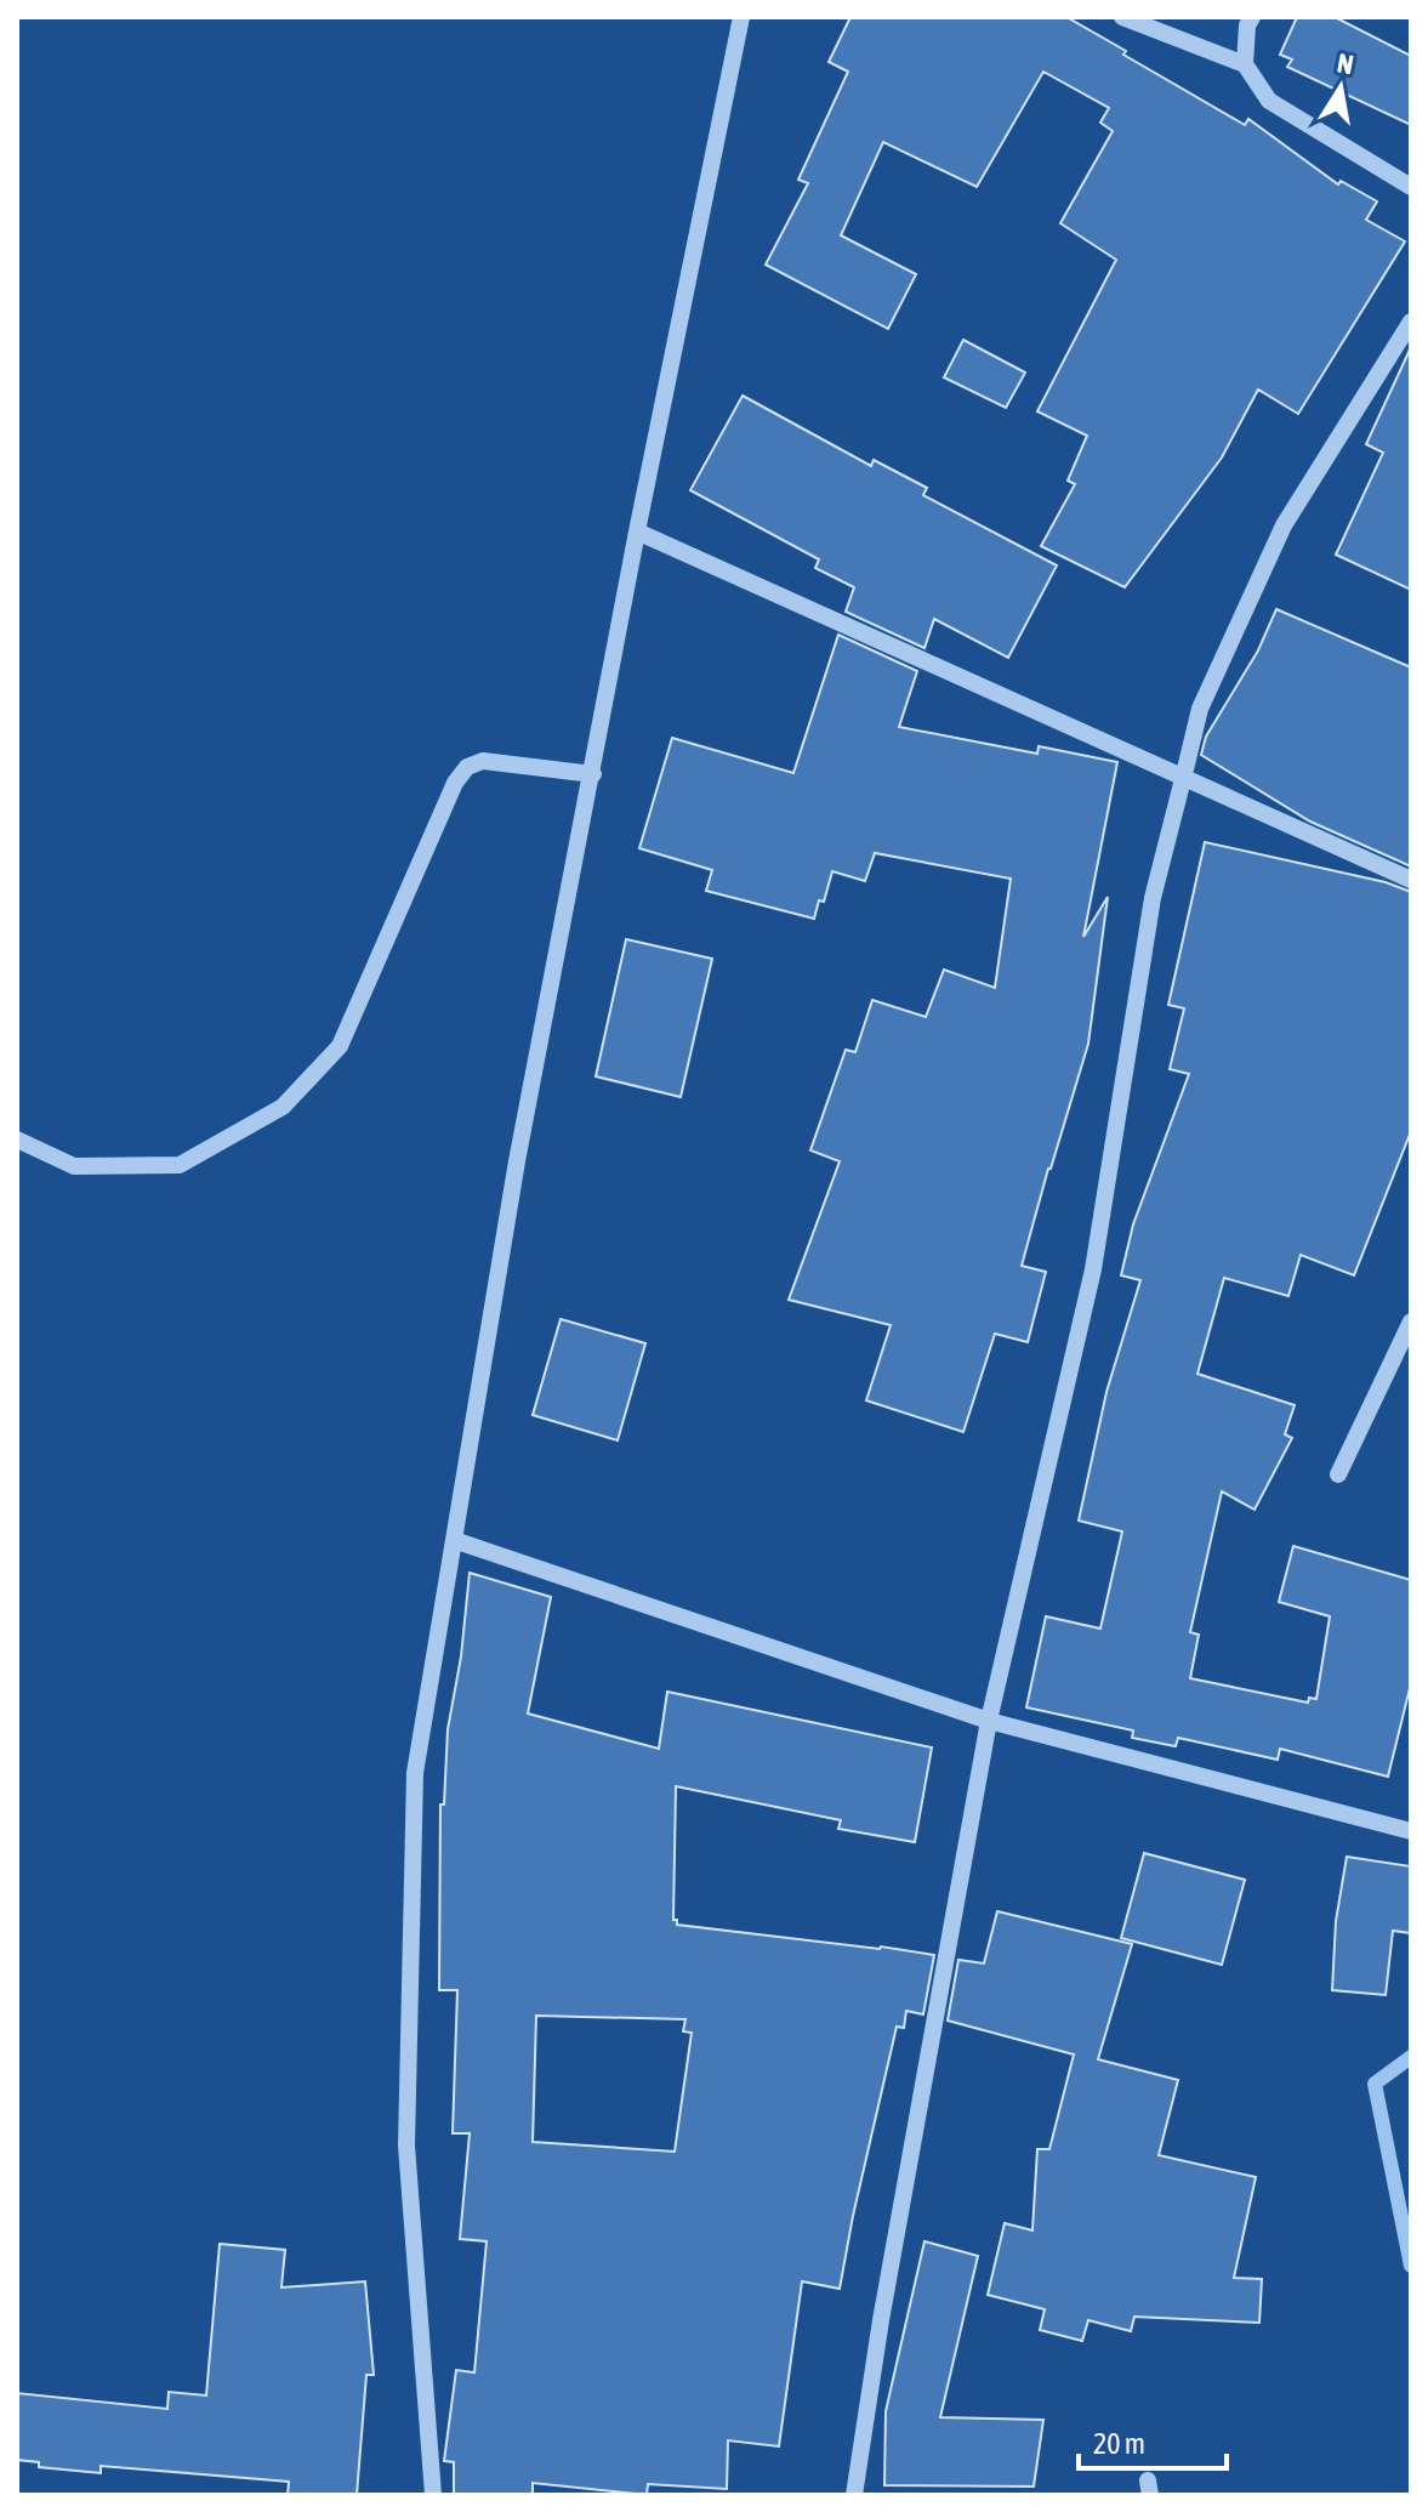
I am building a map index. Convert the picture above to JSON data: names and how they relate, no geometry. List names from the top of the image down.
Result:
{
  "scale_bar": "20 m",
  "north": "top"
}
